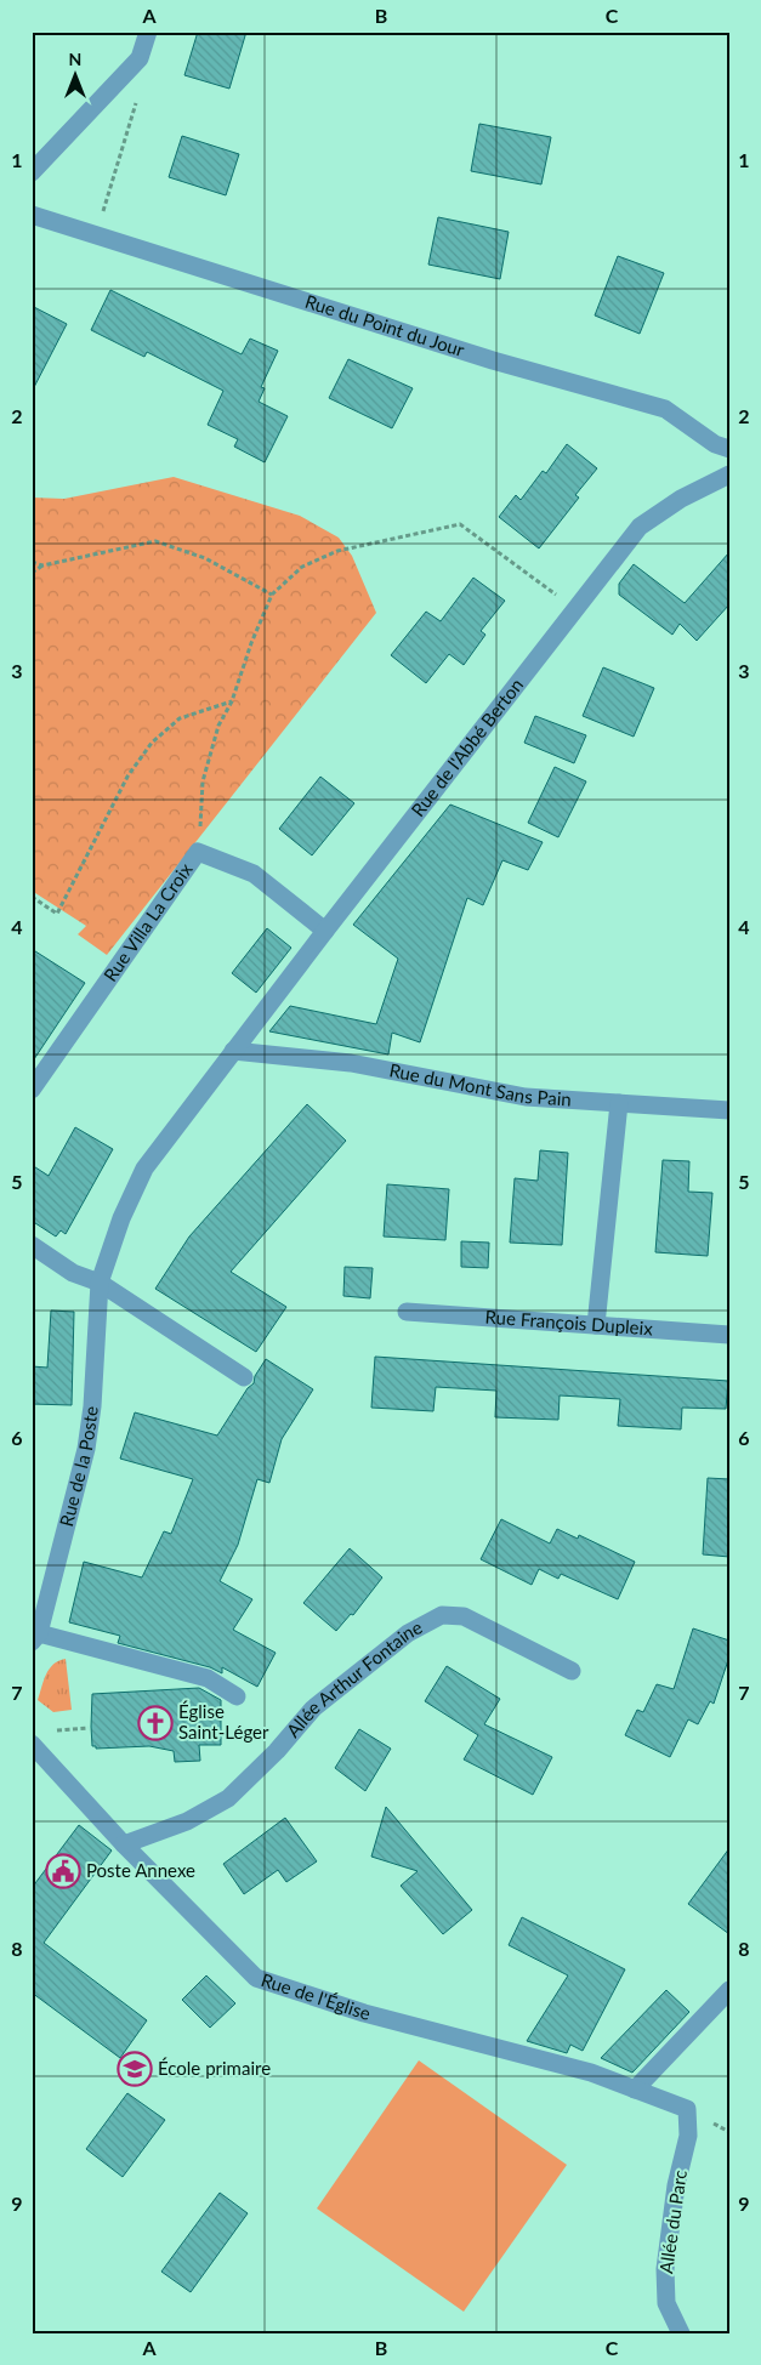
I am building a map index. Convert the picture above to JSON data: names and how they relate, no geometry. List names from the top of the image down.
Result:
{
  "streets": {
    "street": [
      "Rue du Point du Jour",
      "Rue de l'Abbé Berton",
      "Rue Villa La Croix",
      "Rue du Mont Sans Pain",
      "Rue François Dupleix",
      "Rue de la Poste",
      "Allée Arthur Fontaine",
      "Rue de l'Église",
      "Allée du Parc"
    ]
  },
  "crossings": [
    ["Rue de l'Abbé Berton", "Rue Villa La Croix"],
    ["Rue de l'Abbé Berton", "Rue du Mont Sans Pain"],
    ["Rue de l'Abbé Berton", "Rue de la Poste"],
    ["Rue du Mont Sans Pain", "Rue de la Poste"],
    ["Allée Arthur Fontaine", "Rue de l'Église"],
    ["Rue de l'Église", "Allée du Parc"]
  ],
  "places": {
    "church": ["Église Saint-Léger"],
    "public building": ["Poste Annexe"],
    "school or university": ["École primaire"]
  },
  "north": "top",
  "grid": {
    "columns": ["A", "B", "C"],
    "rows": [
      "1",
      "2",
      "3",
      "4",
      "5",
      "6",
      "7",
      "8",
      "9"
    ]
  }
}
